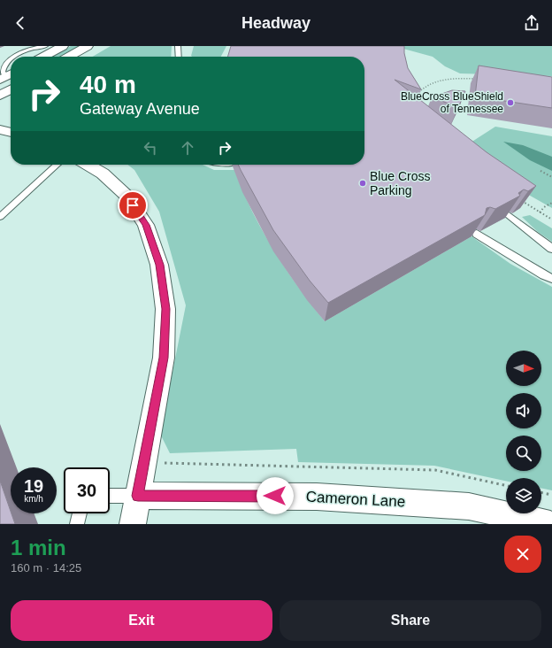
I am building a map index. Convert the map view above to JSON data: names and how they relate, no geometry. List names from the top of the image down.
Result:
{
  "streets": {
    "street": ["Cameron Lane"]
  },
  "places": ["BlueCross BlueShield of Tennessee", "Blue Cross Parking"],
  "north": "right",
  "page": {
    "header": "Headway",
    "turn": ["40 m", "Gateway Avenue"],
    "speed": "19 km/h",
    "limit": "30",
    "heading": ["1 min", "160 m · 14:25"],
    "buttons": ["Exit", "Share"]
  }
}
